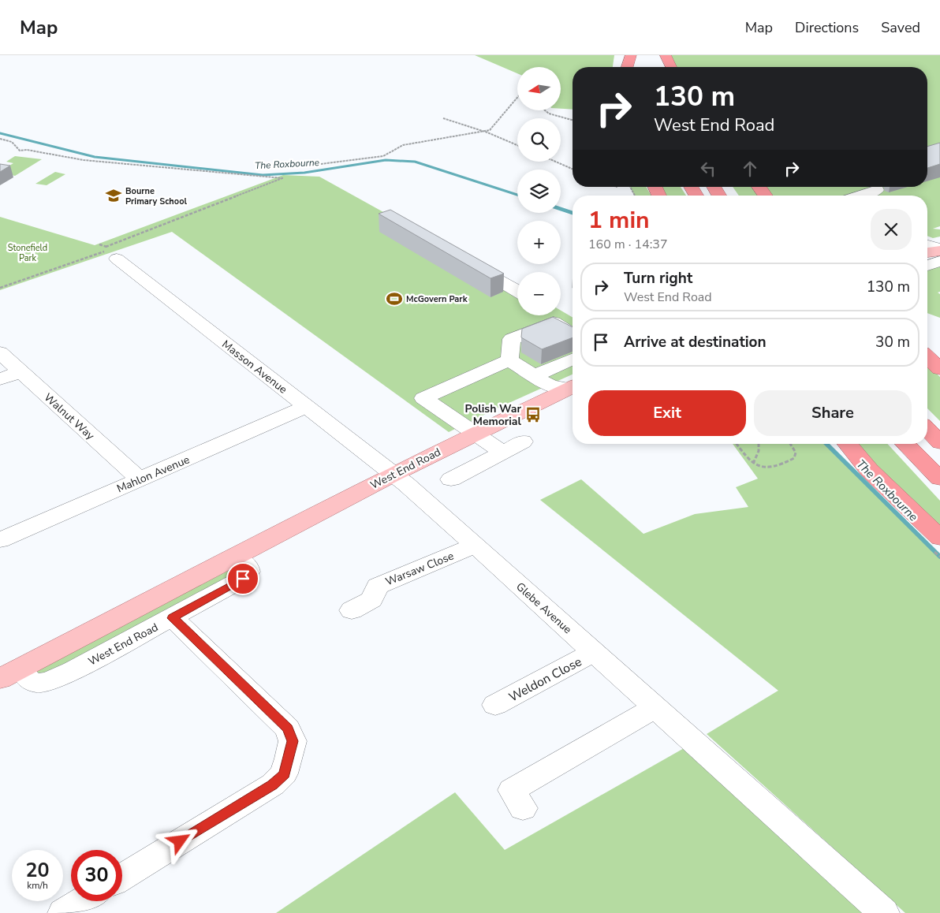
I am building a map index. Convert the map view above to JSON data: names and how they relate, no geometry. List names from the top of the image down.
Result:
{
  "streets": {
    "main road": ["West End Road"],
    "street": [
      "Masson Avenue",
      "Walnut Way",
      "Mahlon Avenue",
      "Warsaw Close",
      "Glebe Avenue",
      "Weldon Close"
    ]
  },
  "crossings": [
    ["Masson Avenue", "West End Road"],
    ["Masson Avenue", "Mahlon Avenue"],
    ["Masson Avenue", "Glebe Avenue"],
    ["Walnut Way", "Mahlon Avenue"],
    ["West End Road", "Glebe Avenue"],
    ["Warsaw Close", "Glebe Avenue"],
    ["Glebe Avenue", "Weldon Close"]
  ],
  "water": ["The Roxbourne"],
  "parks": ["Stonefield Park"],
  "places": {
    "school or university": ["Bourne Primary School"],
    "sports": ["McGovern Park"],
    "bus stop": ["Polish War Memorial"]
  },
  "north": "left",
  "page": {
    "header": "Map",
    "nav": ["Map", "Directions", "Saved"],
    "map_buttons": ["+", "−"],
    "turn": ["130 m", "West End Road"],
    "heading": ["1 min", "160 m · 14:37"],
    "list": [
      {
        "name": "Turn right",
        "note": "West End Road",
        "value": "130 m"
      },
      {
        "name": "Arrive at destination",
        "value": "30 m"
      }
    ],
    "buttons": ["Exit", "Share"],
    "speed": "20 km/h",
    "limit": "30"
  }
}
